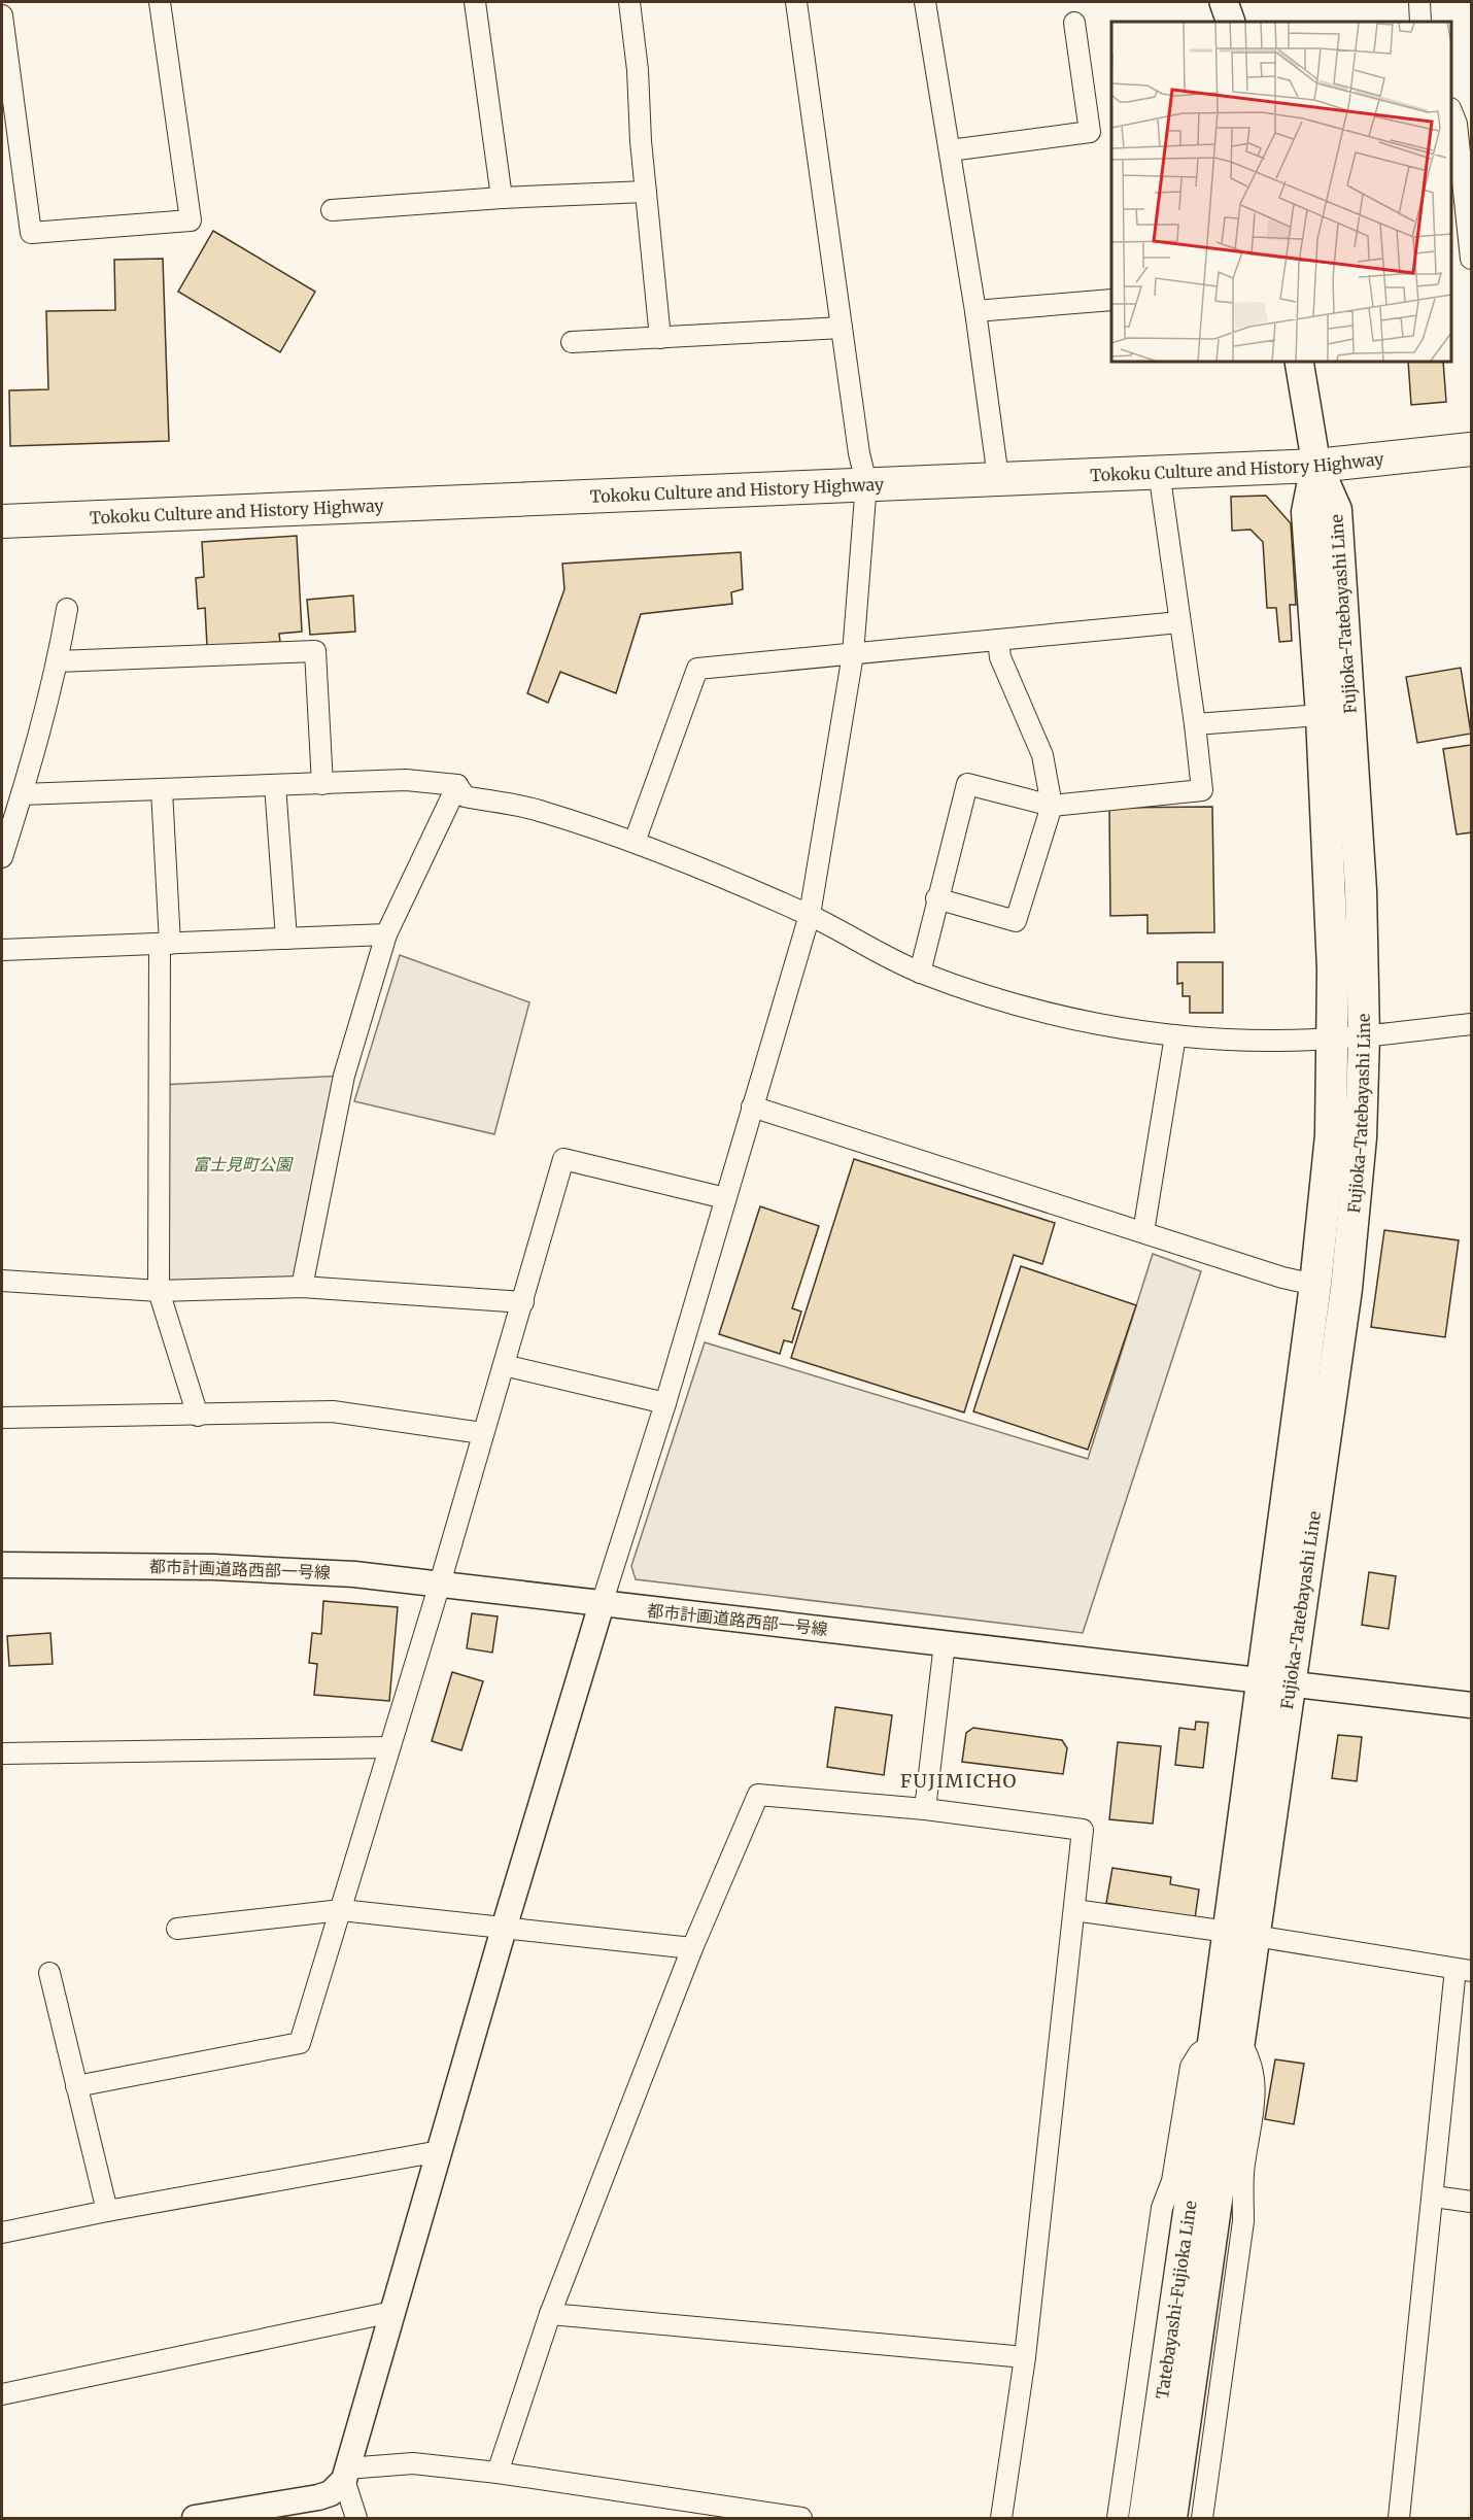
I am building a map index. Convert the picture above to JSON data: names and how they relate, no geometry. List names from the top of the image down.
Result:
{
  "streets": {
    "highway": ["Tokoku Culture and History Highway"],
    "main road": ["Fujioka-Tatebayashi Line", "Tatebayashi-Fujioka Line"],
    "street": ["都市計画道路西部一号線"]
  },
  "crossings": [
    ["Tokoku Culture and History Highway", "Fujioka-Tatebayashi Line"],
    ["Fujioka-Tatebayashi Line", "都市計画道路西部一号線"],
    ["Fujioka-Tatebayashi Line", "Tatebayashi-Fujioka Line"]
  ],
  "districts": ["FUJIMICHO"],
  "parks": ["富士見町公園"]
}
